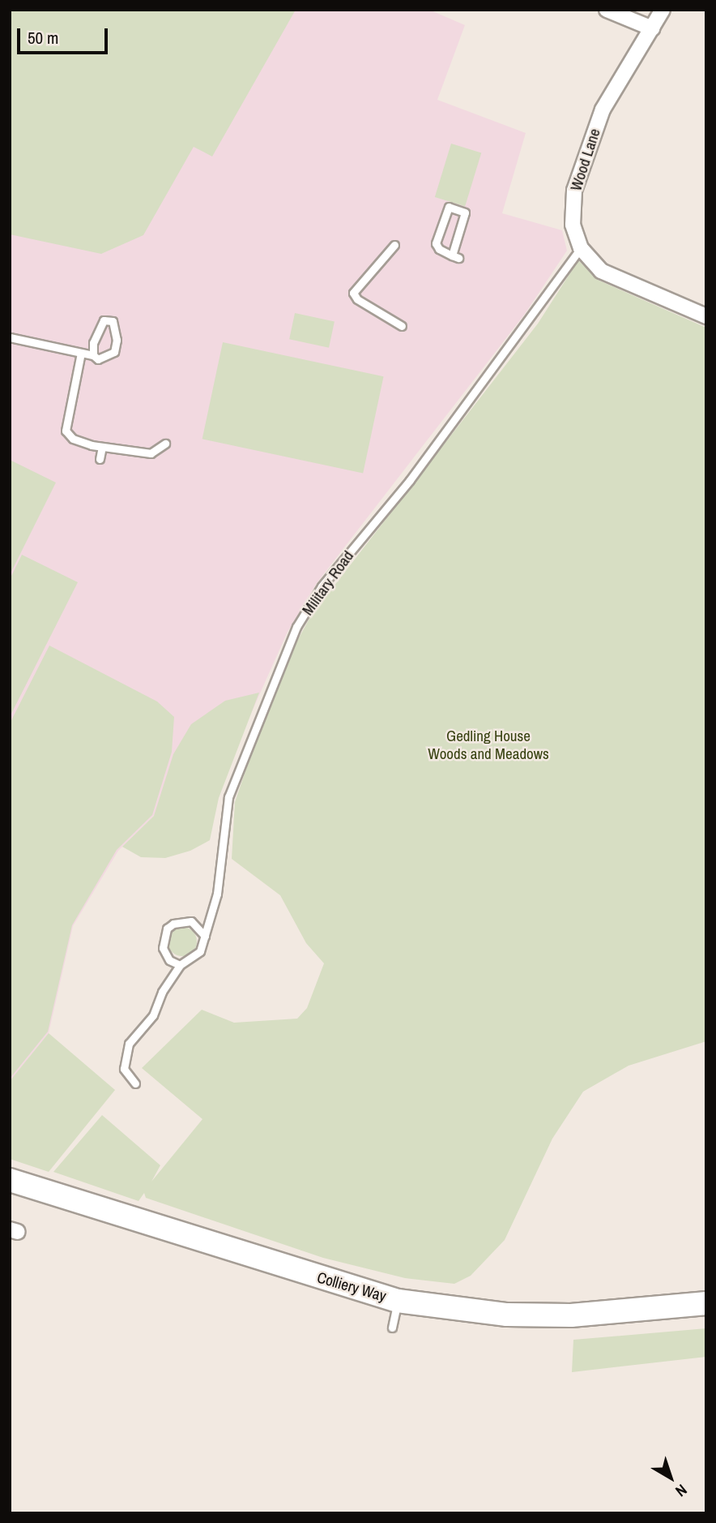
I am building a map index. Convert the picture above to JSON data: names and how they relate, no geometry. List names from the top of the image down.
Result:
{
  "streets": {
    "main road": ["Colliery Way"],
    "street": ["Wood Lane"],
    "lane": ["Military Road"]
  },
  "crossings": [
    ["Wood Lane", "Military Road"]
  ],
  "parks": ["Gedling House Woods and Meadows"],
  "scale_bar": "50 m",
  "north": "bottom right"
}
